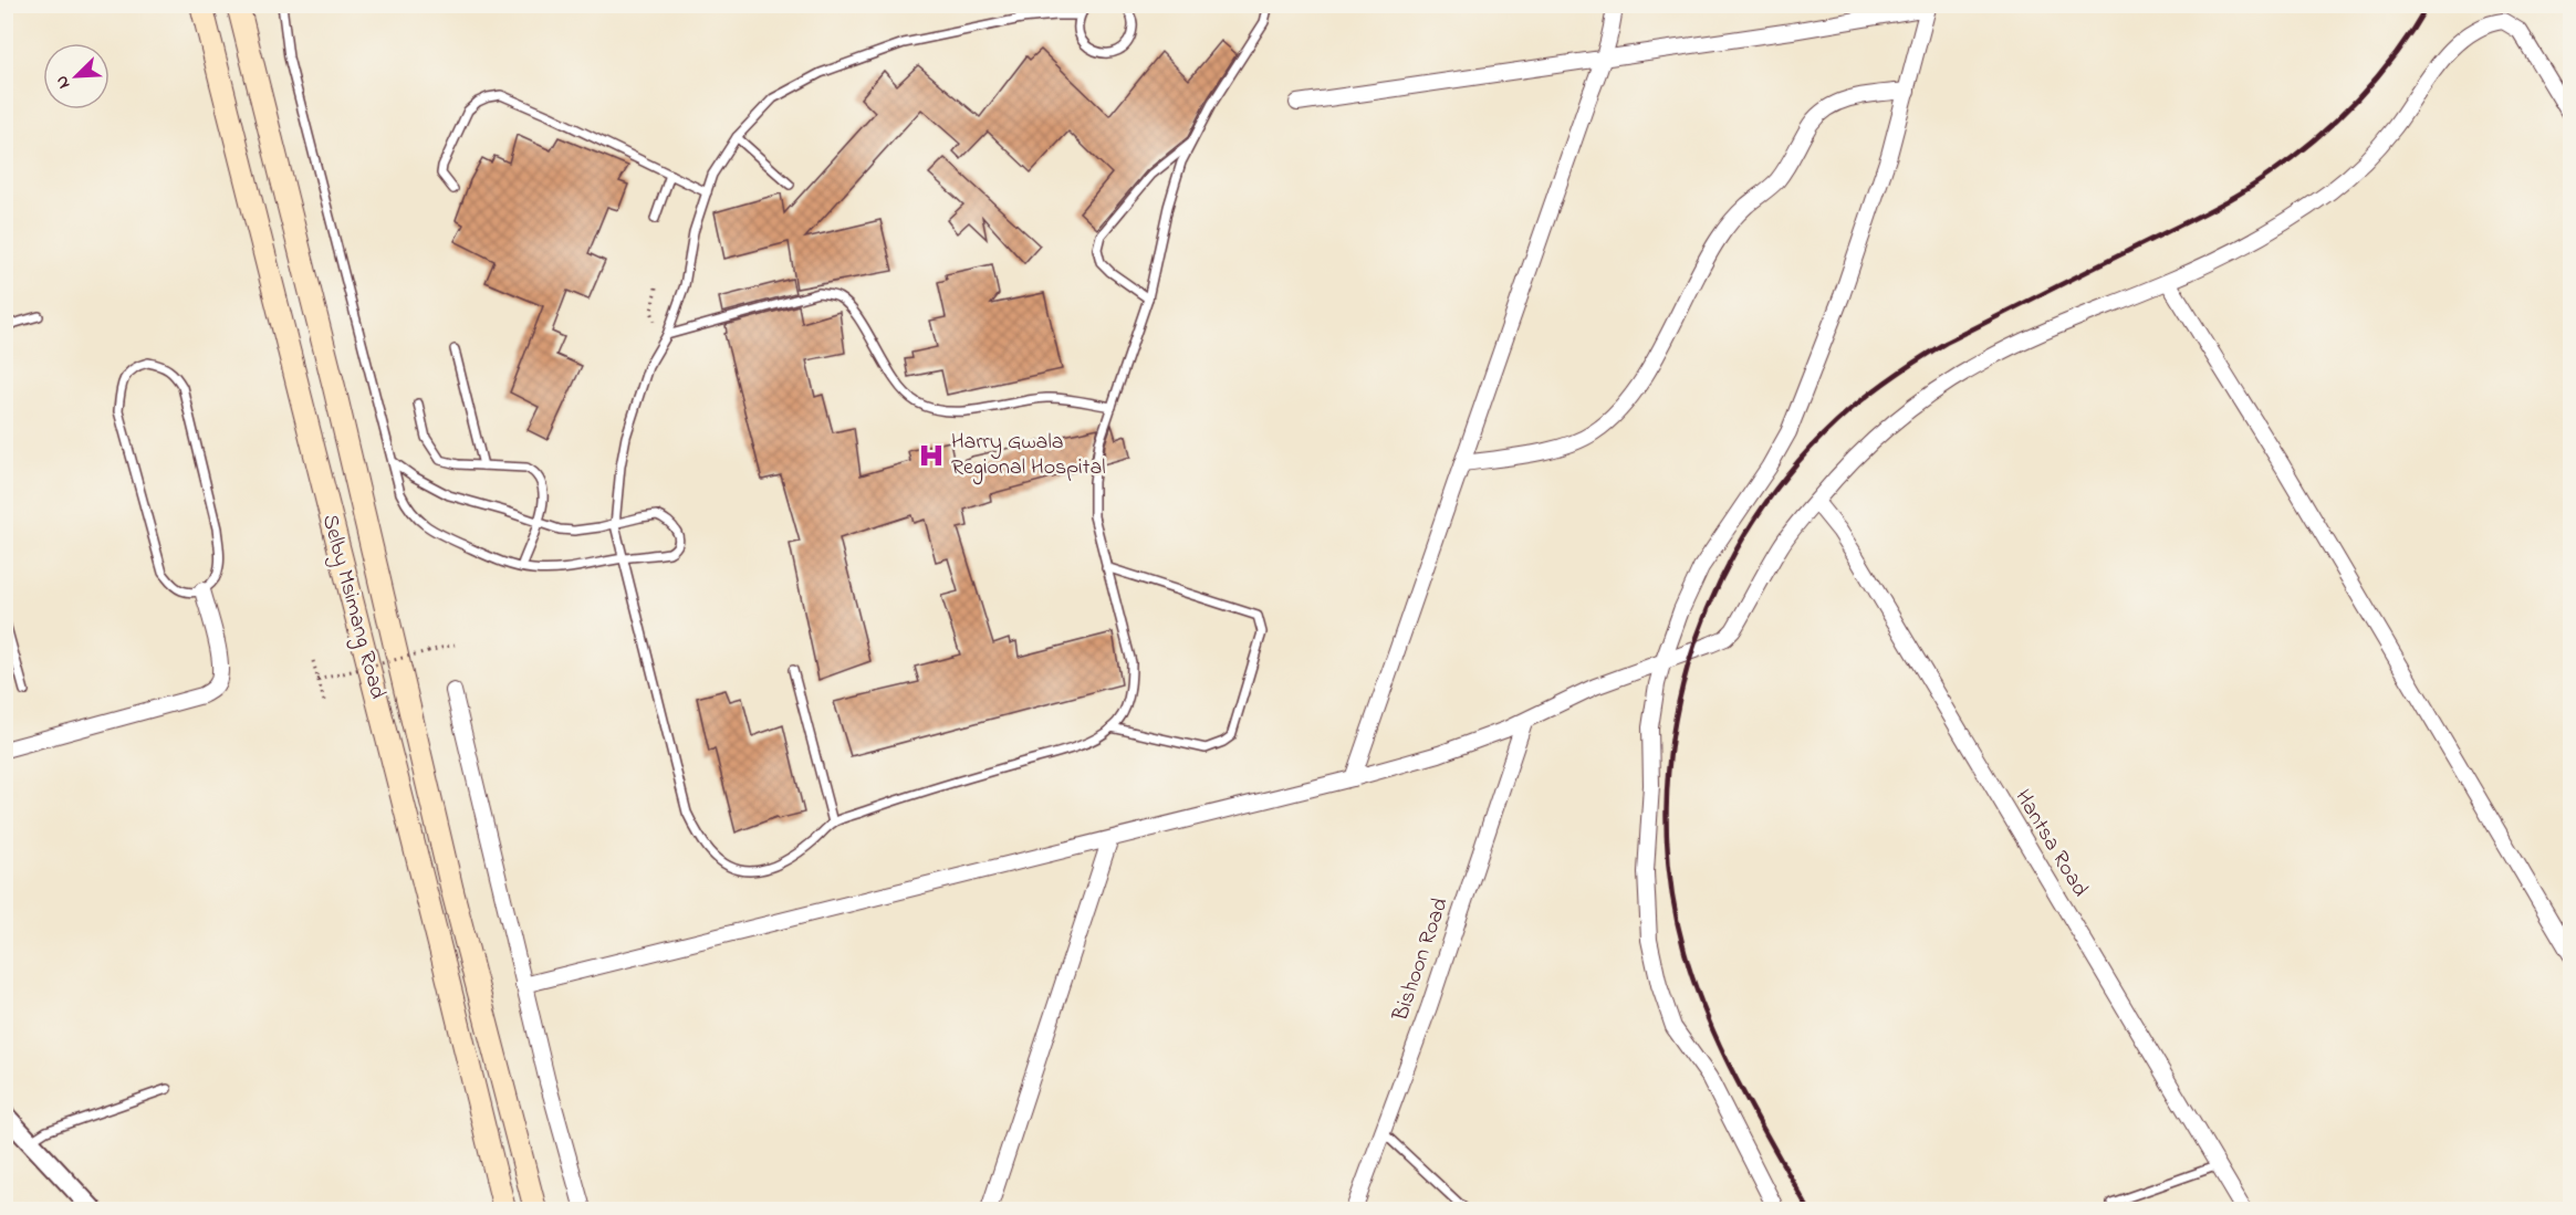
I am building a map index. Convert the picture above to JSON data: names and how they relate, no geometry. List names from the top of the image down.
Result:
{
  "streets": {
    "main road": ["Selby Msimang Road"],
    "street": ["Hantsa Road", "Bishoon Road"]
  },
  "places": {
    "hospital": ["Harry Gwala Regional Hospital"]
  },
  "north": "bottom left"
}
